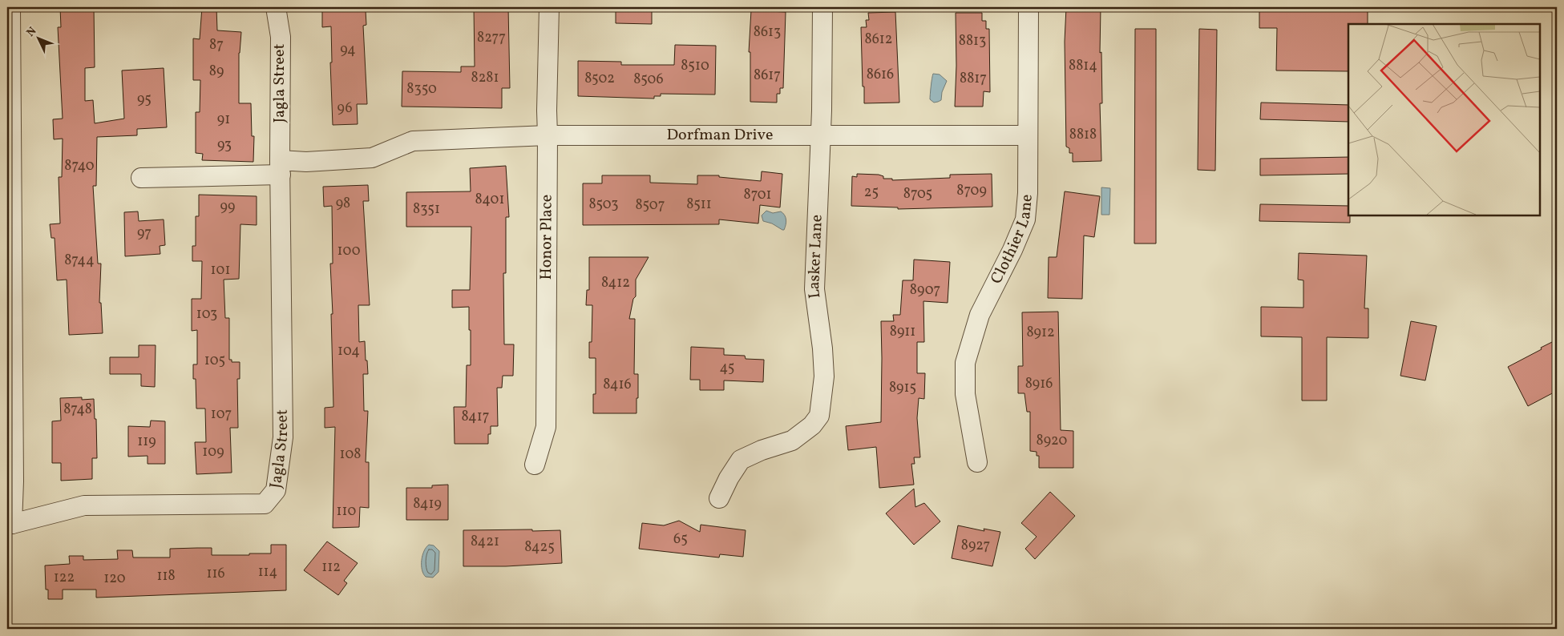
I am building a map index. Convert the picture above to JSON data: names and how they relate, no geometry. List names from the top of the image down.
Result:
{
  "streets": {
    "street": [
      "Jagla Street",
      "Dorfman Drive",
      "Honor Place",
      "Clothier Lane",
      "Lasker Lane"
    ]
  },
  "crossings": [
    ["Jagla Street", "Dorfman Drive"],
    ["Dorfman Drive", "Honor Place"],
    ["Dorfman Drive", "Clothier Lane"],
    ["Dorfman Drive", "Lasker Lane"]
  ],
  "house_numbers": [
    "8613",
    "8277",
    "8612",
    "8813",
    "87",
    "94",
    "8510",
    "8814",
    "89",
    "8616",
    "8617",
    "8281",
    "8502",
    "8817",
    "8506",
    "8350",
    "95",
    "96",
    "91",
    "8818",
    "93",
    "8740",
    "8709",
    "25",
    "8705",
    "8701",
    "8401",
    "98",
    "8503",
    "8511",
    "8507",
    "99",
    "8351",
    "97",
    "100",
    "8744",
    "101",
    "8412",
    "8907",
    "103",
    "8911",
    "8912",
    "104",
    "105",
    "45",
    "8916",
    "8416",
    "8915",
    "8748",
    "107",
    "8417",
    "8920",
    "119",
    "109",
    "108",
    "8419",
    "110",
    "65",
    "8421",
    "8927",
    "8425",
    "112",
    "114",
    "116",
    "118",
    "122",
    "120"
  ],
  "north": "top left"
}
